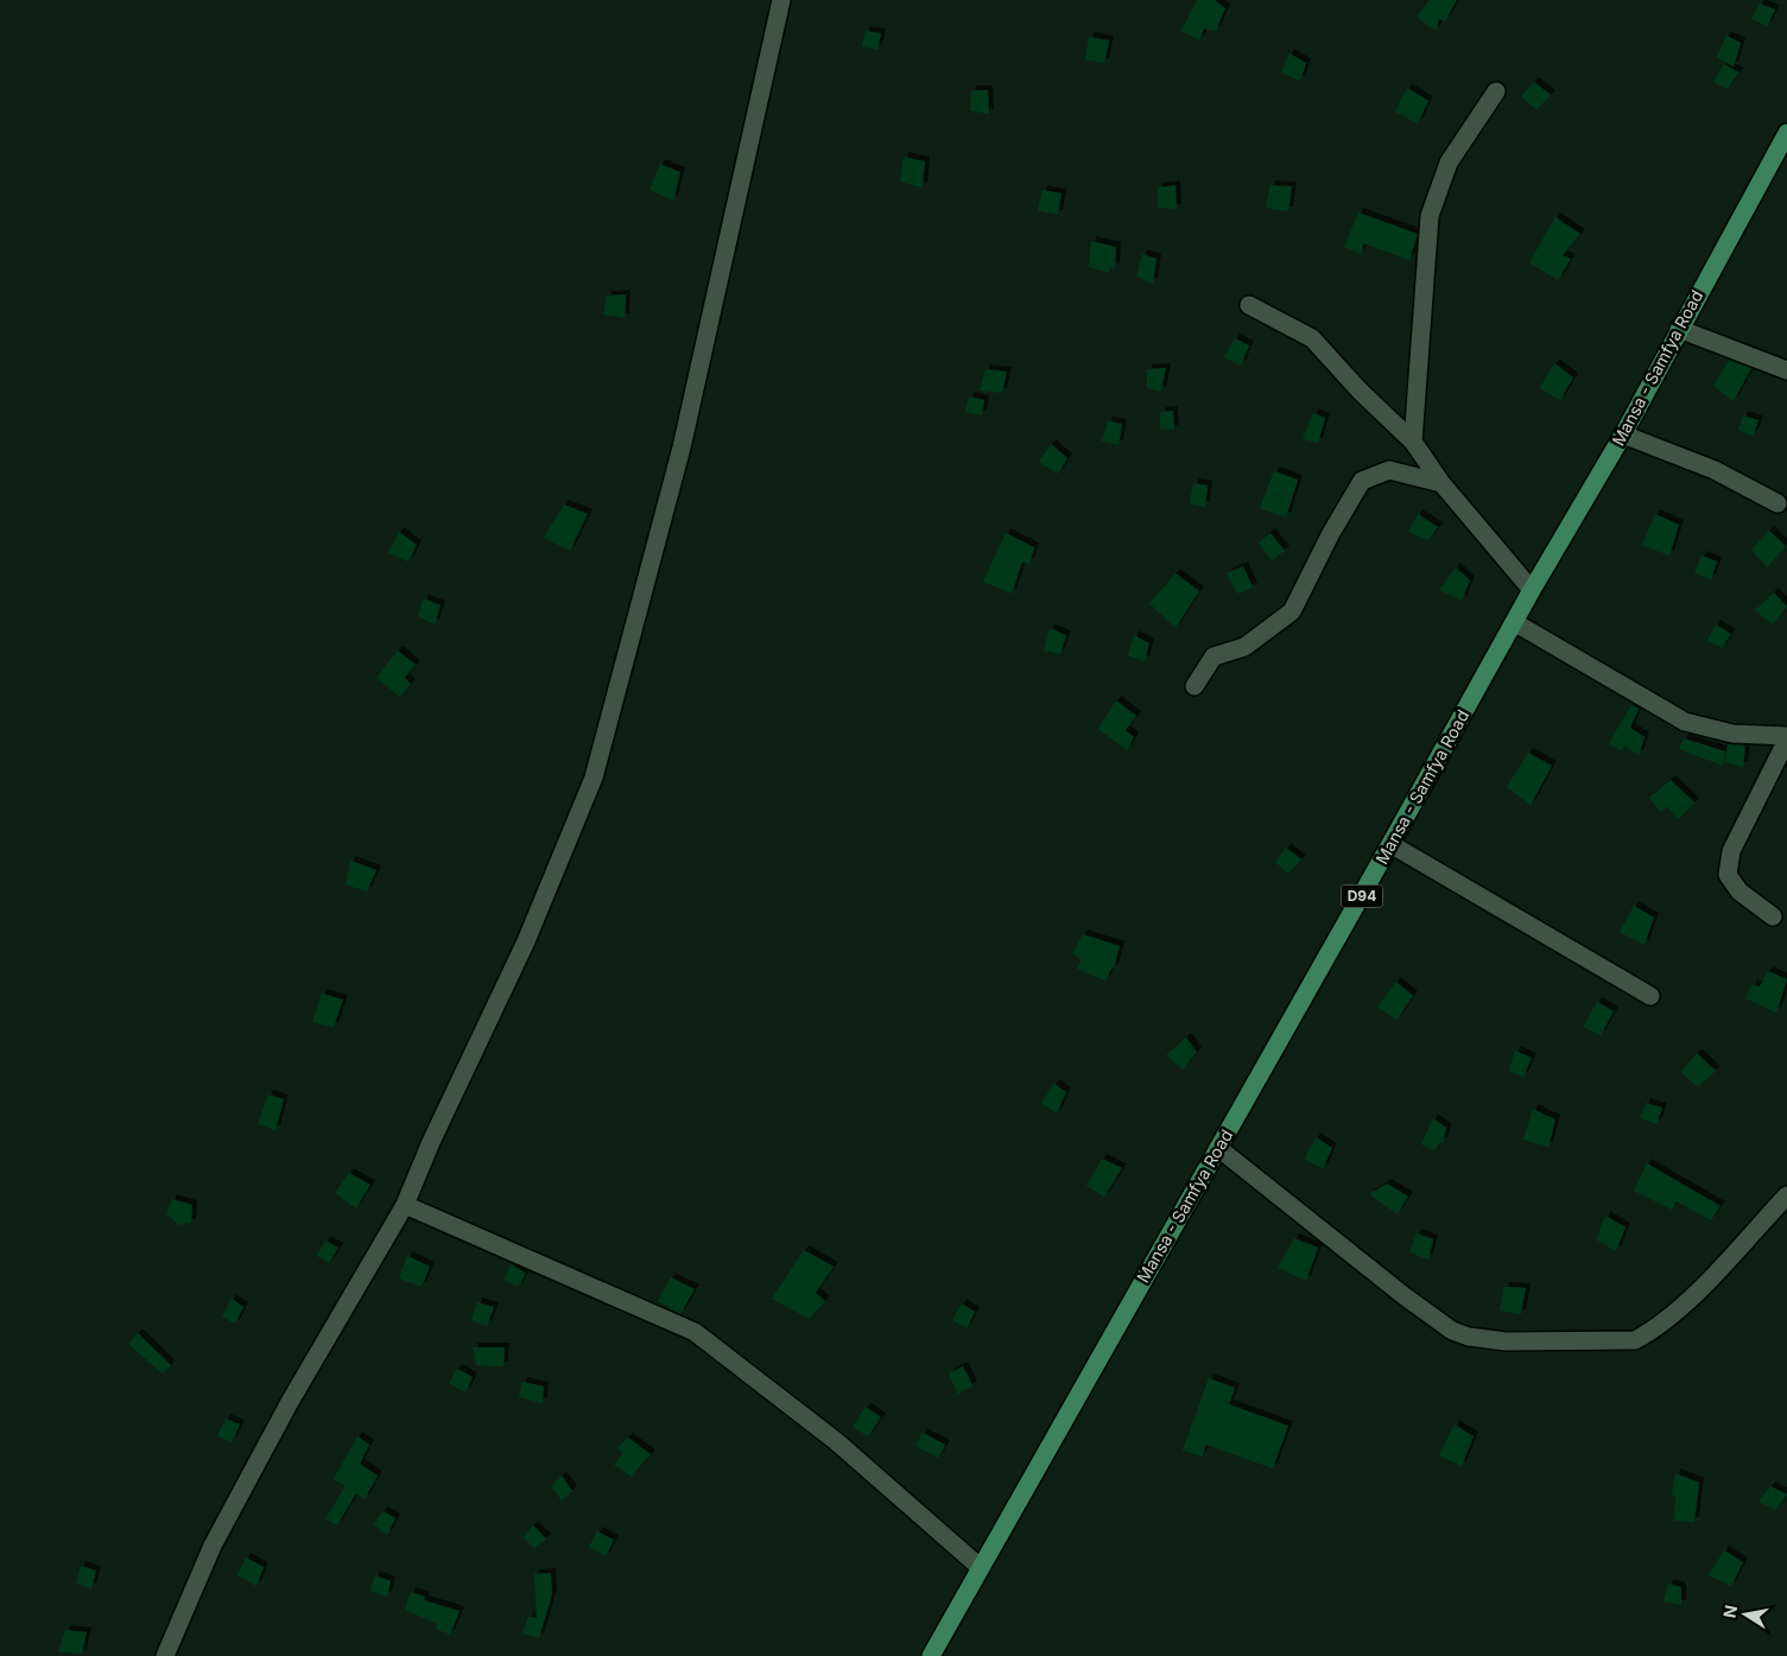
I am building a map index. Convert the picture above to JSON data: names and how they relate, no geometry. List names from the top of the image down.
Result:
{
  "streets": {
    "main road": ["Mansa - Samfya Road", "D94"]
  },
  "north": "left"
}
